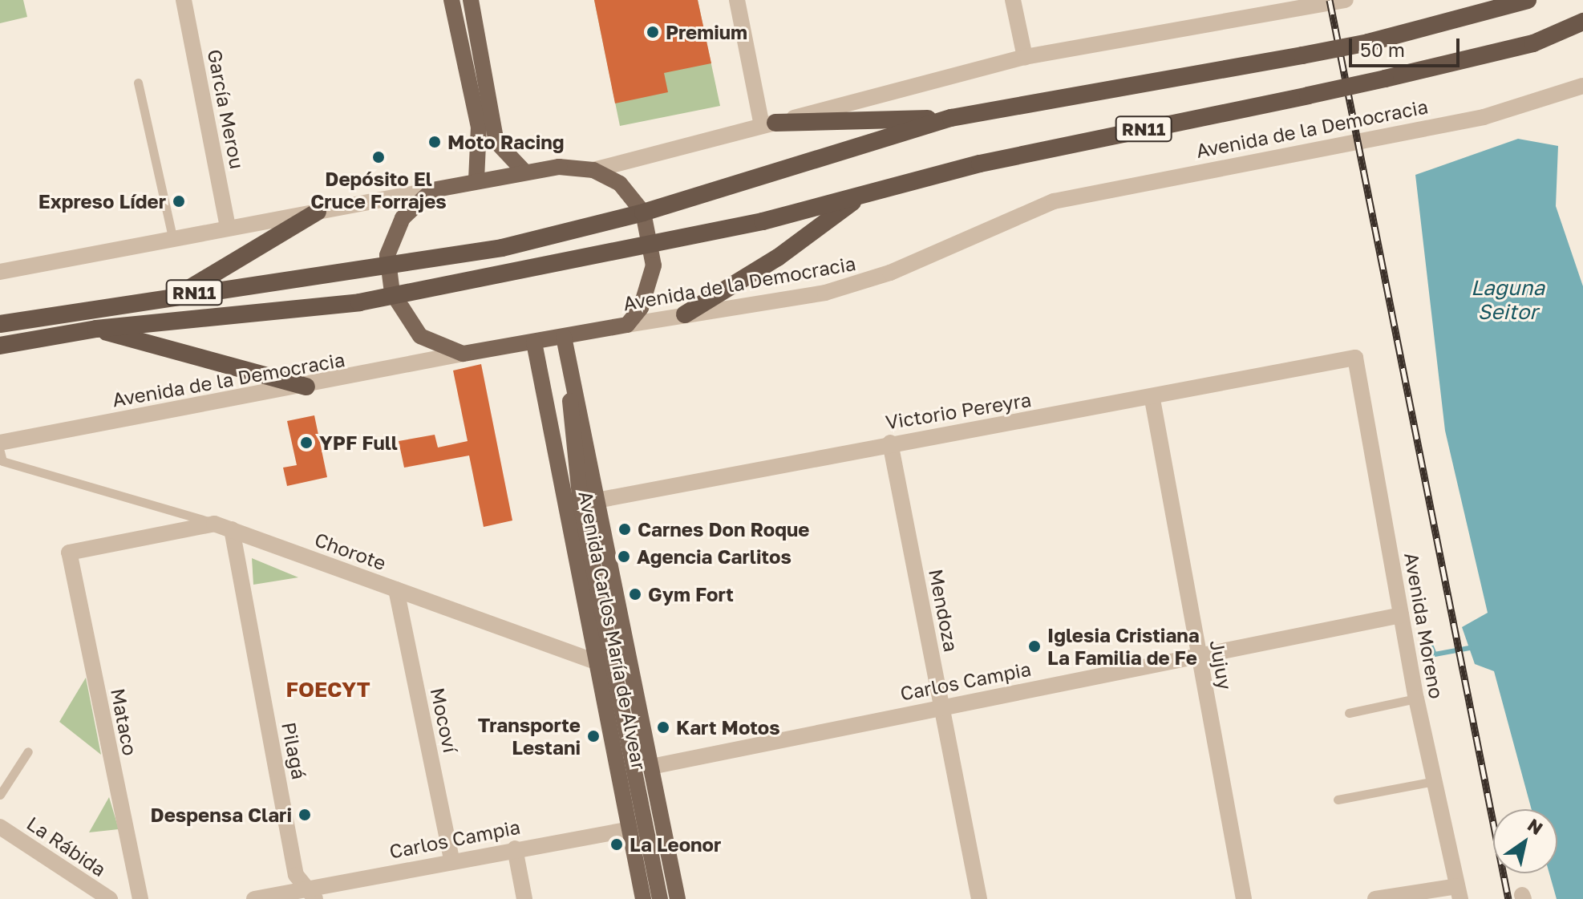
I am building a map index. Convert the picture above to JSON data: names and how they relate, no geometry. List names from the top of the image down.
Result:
{
  "streets": {
    "highway": ["Avenida de la Democracia", "RN11"],
    "main road": ["Avenida Carlos María de Alvear"],
    "street": [
      "García Merou",
      "Victorio Pereyra",
      "Chorote",
      "Mendoza",
      "Avenida Moreno",
      "Jujuy",
      "Carlos Campia",
      "Mocoví",
      "Mataco",
      "Pilagá",
      "La Rábida"
    ]
  },
  "crossings": [
    ["Avenida de la Democracia", "Avenida Carlos María de Alvear"],
    ["Victorio Pereyra", "Mendoza"],
    ["Victorio Pereyra", "Avenida Moreno"],
    ["Victorio Pereyra", "Avenida Carlos María de Alvear"],
    ["Victorio Pereyra", "Jujuy"],
    ["Chorote", "Avenida Carlos María de Alvear"],
    ["Chorote", "Mocoví"],
    ["Chorote", "Mataco"],
    ["Chorote", "Pilagá"],
    ["Mendoza", "Carlos Campia"],
    ["Avenida Moreno", "Carlos Campia"],
    ["Avenida Carlos María de Alvear", "Carlos Campia"],
    ["Jujuy", "Carlos Campia"],
    ["Carlos Campia", "Mocoví"],
    ["Carlos Campia", "Pilagá"]
  ],
  "districts": ["FOECYT"],
  "water": ["Laguna Seitor"],
  "places": [
    "Premium",
    "Moto Racing",
    "Depósito El Cruce Forrajes",
    "Expreso Líder",
    "YPF Full",
    "Carnes Don Roque",
    "Agencia Carlitos",
    "Gym Fort",
    "Iglesia Cristiana La Familia de Fe",
    "Kart Motos",
    "Transporte Lestani",
    "Despensa Clari",
    "La Leonor"
  ],
  "scale_bar": "50 m",
  "north": "top right"
}
